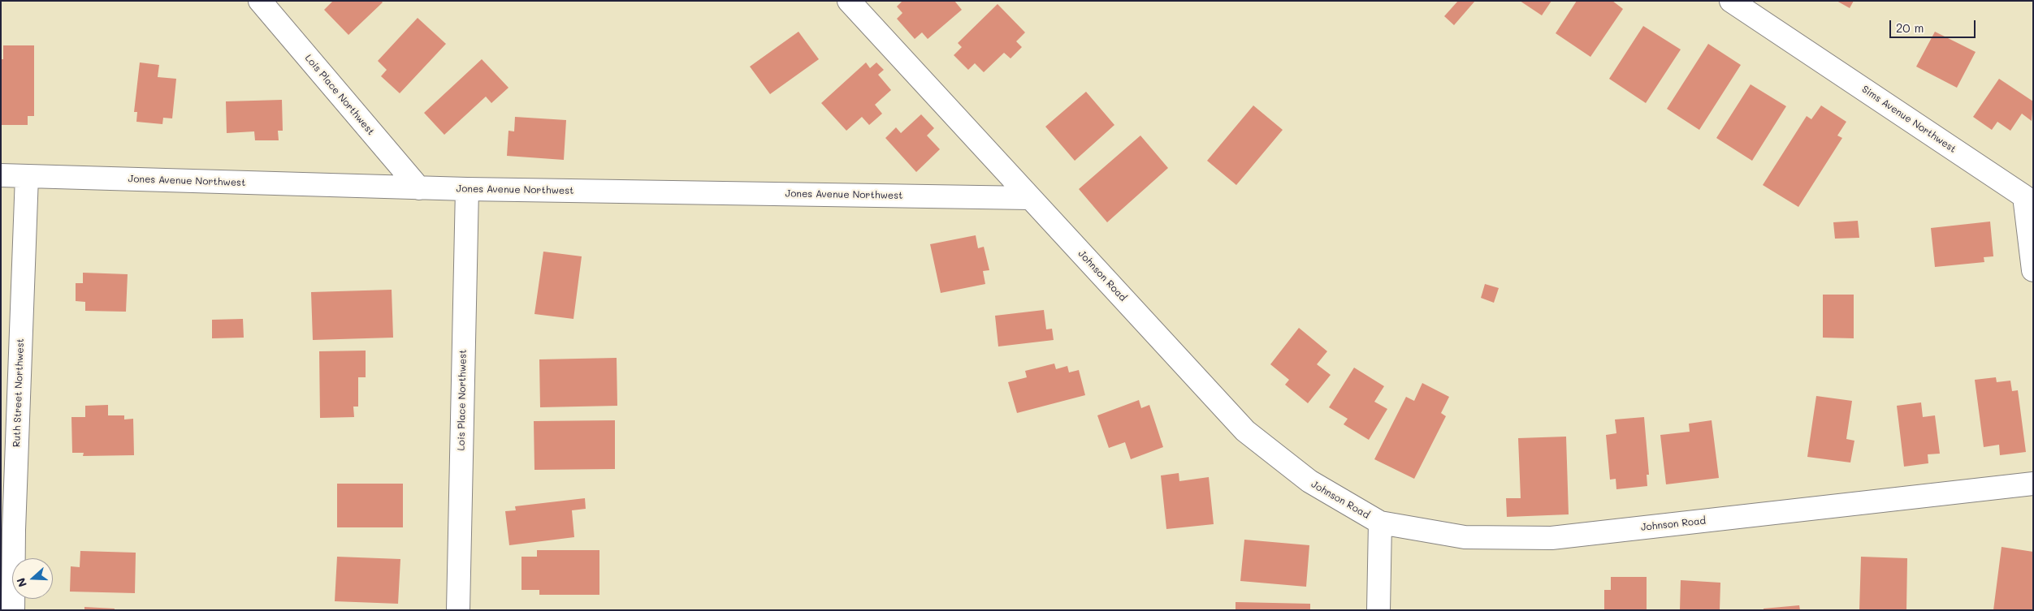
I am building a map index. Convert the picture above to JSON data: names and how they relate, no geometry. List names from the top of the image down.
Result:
{
  "streets": {
    "street": [
      "Lois Place Northwest",
      "Sims Avenue Northwest",
      "Jones Avenue Northwest",
      "Johnson Road",
      "Ruth Street Northwest"
    ]
  },
  "crossings": [
    ["Lois Place Northwest", "Jones Avenue Northwest"],
    ["Jones Avenue Northwest", "Johnson Road"],
    ["Jones Avenue Northwest", "Ruth Street Northwest"]
  ],
  "scale_bar": "20 m",
  "north": "left"
}
